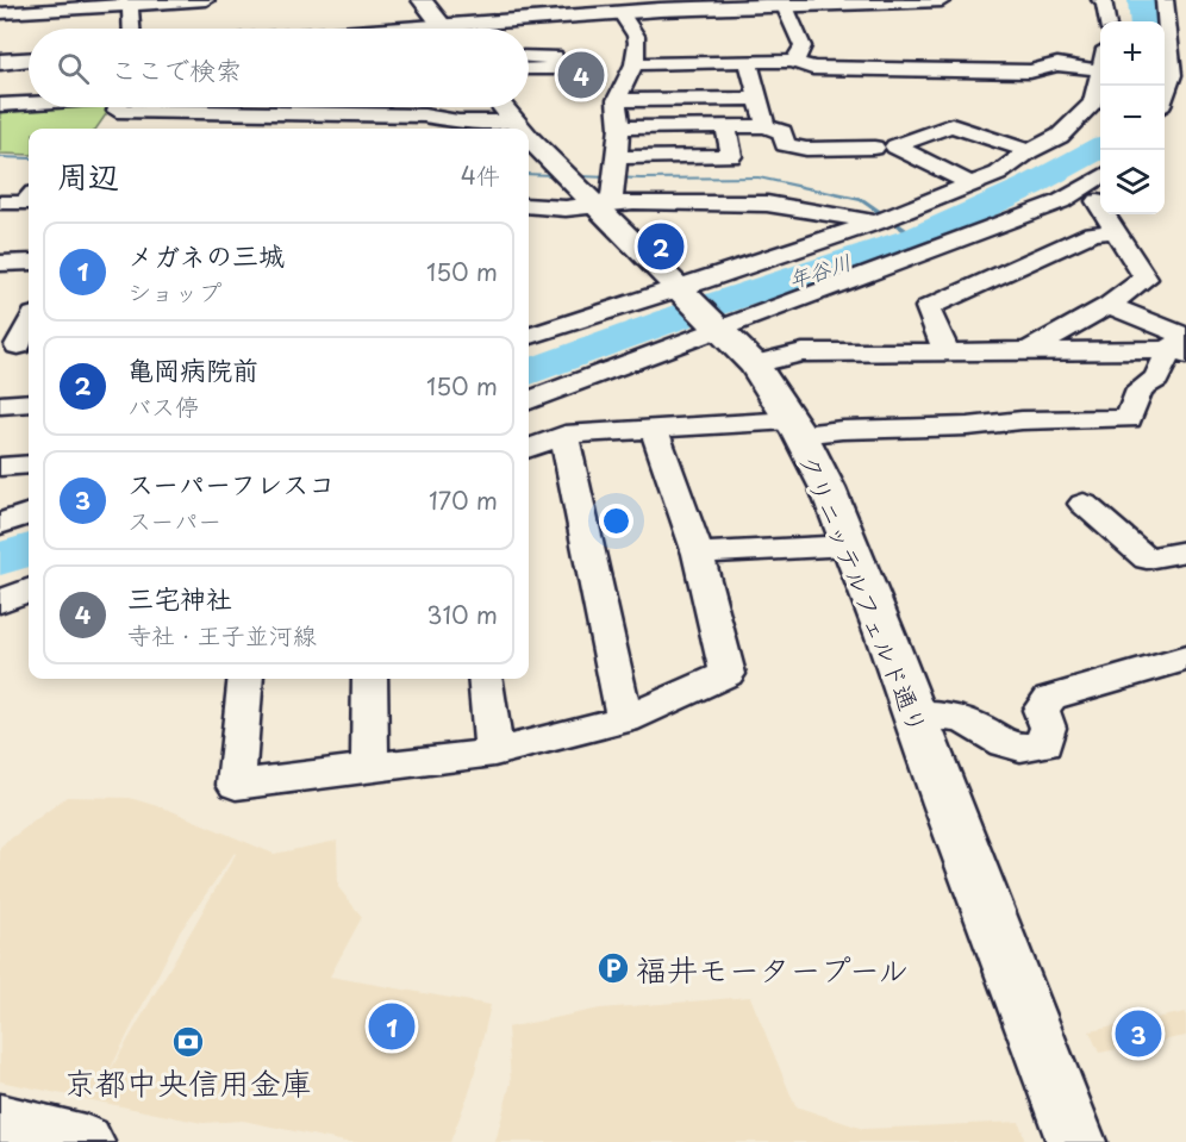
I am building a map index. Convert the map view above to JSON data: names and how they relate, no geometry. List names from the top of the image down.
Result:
{
  "streets": {
    "main road": ["クリニッテルフェルド通り"]
  },
  "water": ["年谷川"],
  "places": {
    "parking": ["福井モータープール"],
    "bank": ["京都中央信用金庫"]
  },
  "page": {
    "map_buttons": ["+", "−"],
    "search": "ここで検索",
    "pins": [
      "4",
      "2",
      "1",
      "3"
    ],
    "heading": ["周辺", "4件"],
    "list": [
      {
        "mark": "1",
        "name": "メガネの三城",
        "note": "ショップ",
        "value": "150 m"
      },
      {
        "mark": "2",
        "name": "亀岡病院前",
        "note": "バス停",
        "value": "150 m"
      },
      {
        "mark": "3",
        "name": "スーパーフレスコ",
        "note": "スーパー",
        "value": "170 m"
      },
      {
        "mark": "4",
        "name": "三宅神社",
        "note": "寺社 · 王子並河線",
        "value": "310 m"
      }
    ]
  }
}
